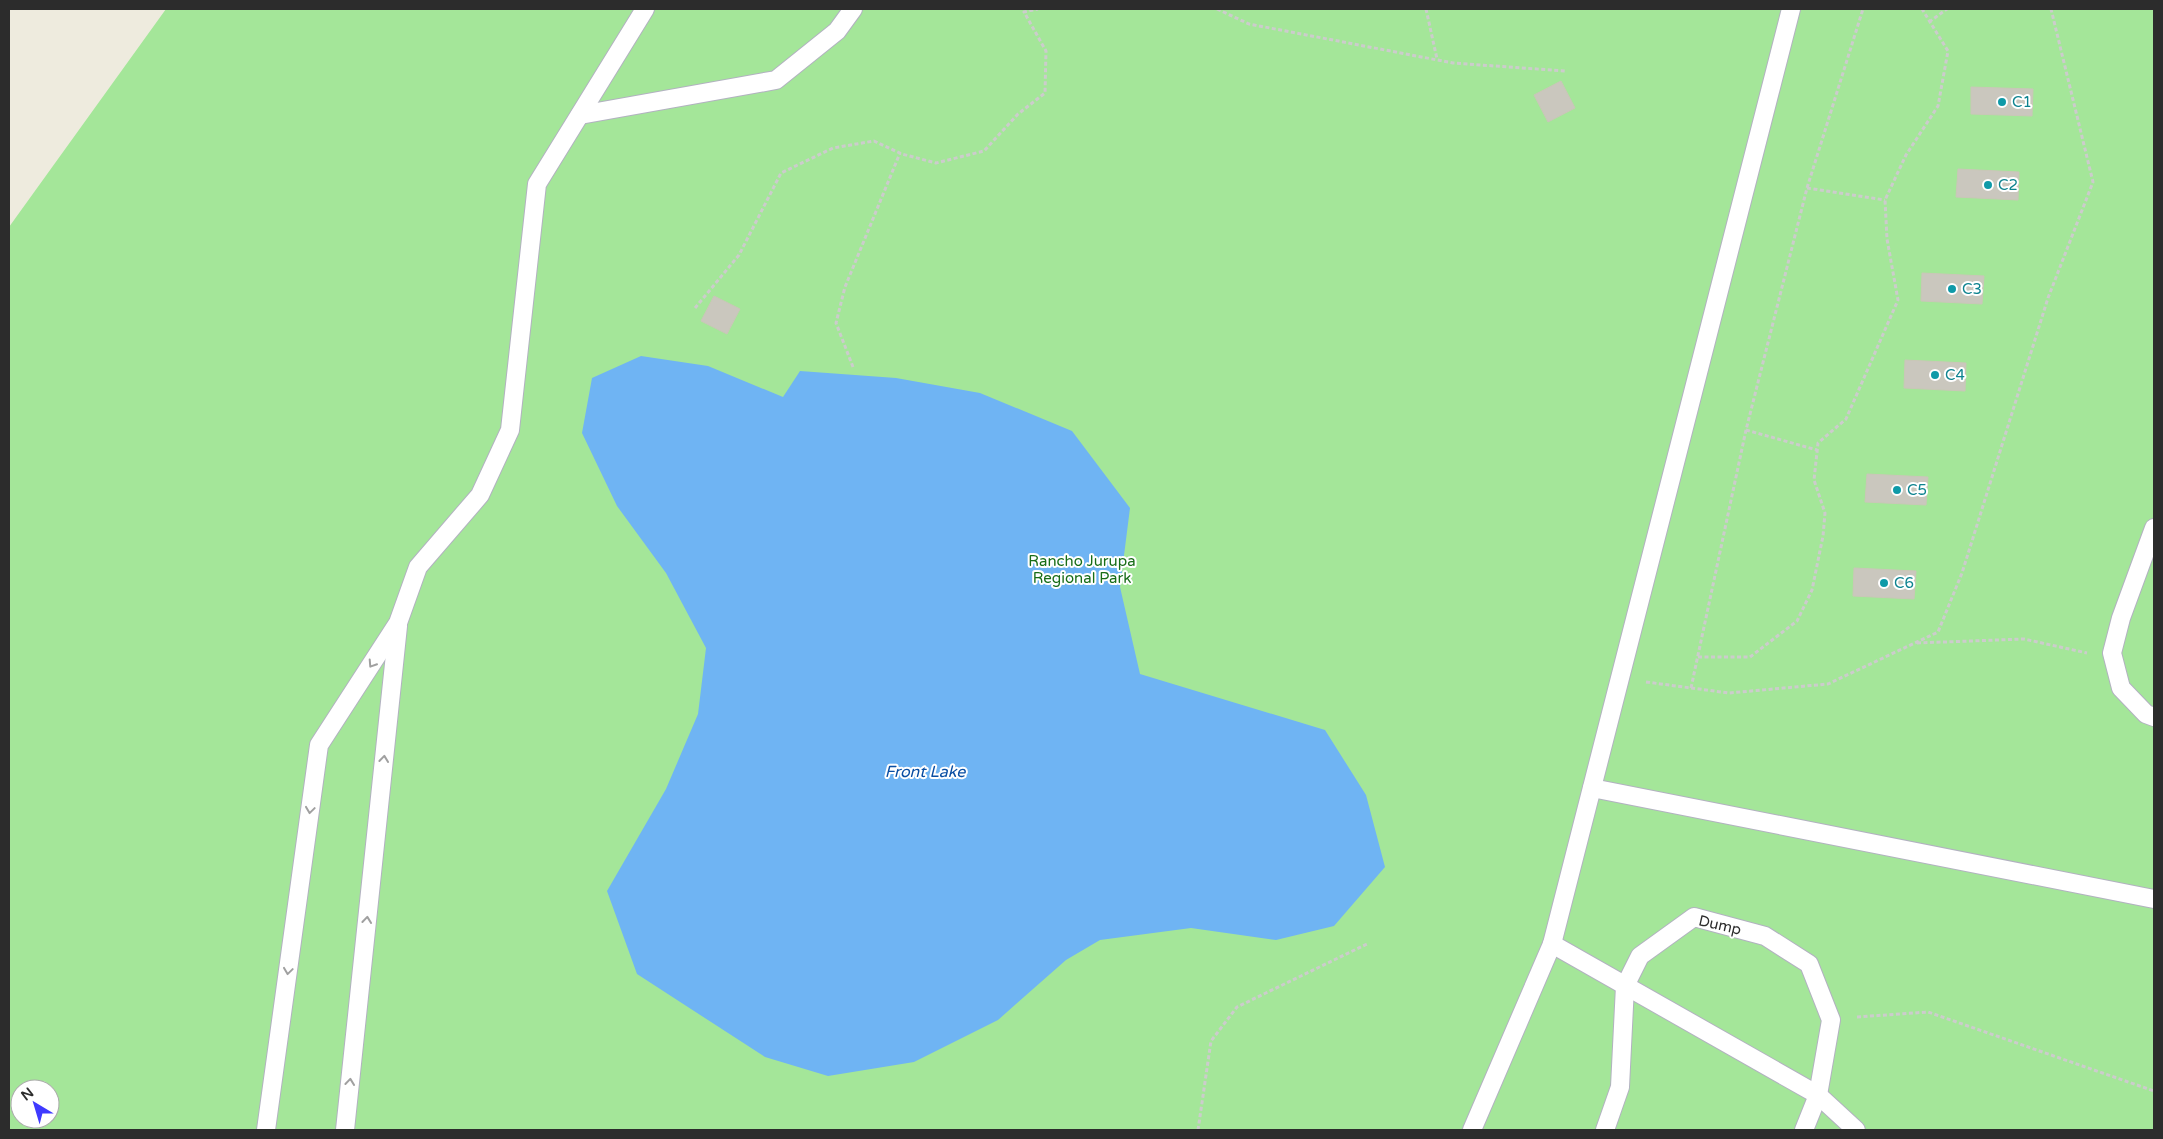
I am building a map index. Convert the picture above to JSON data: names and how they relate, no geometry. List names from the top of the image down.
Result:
{
  "streets": {
    "lane": ["Dump"]
  },
  "water": ["Front Lake"],
  "parks": ["Rancho Jurupa Regional Park"],
  "places": [
    "C1",
    "C2",
    "C3",
    "C4",
    "C5",
    "C6"
  ],
  "north": "top left"
}
